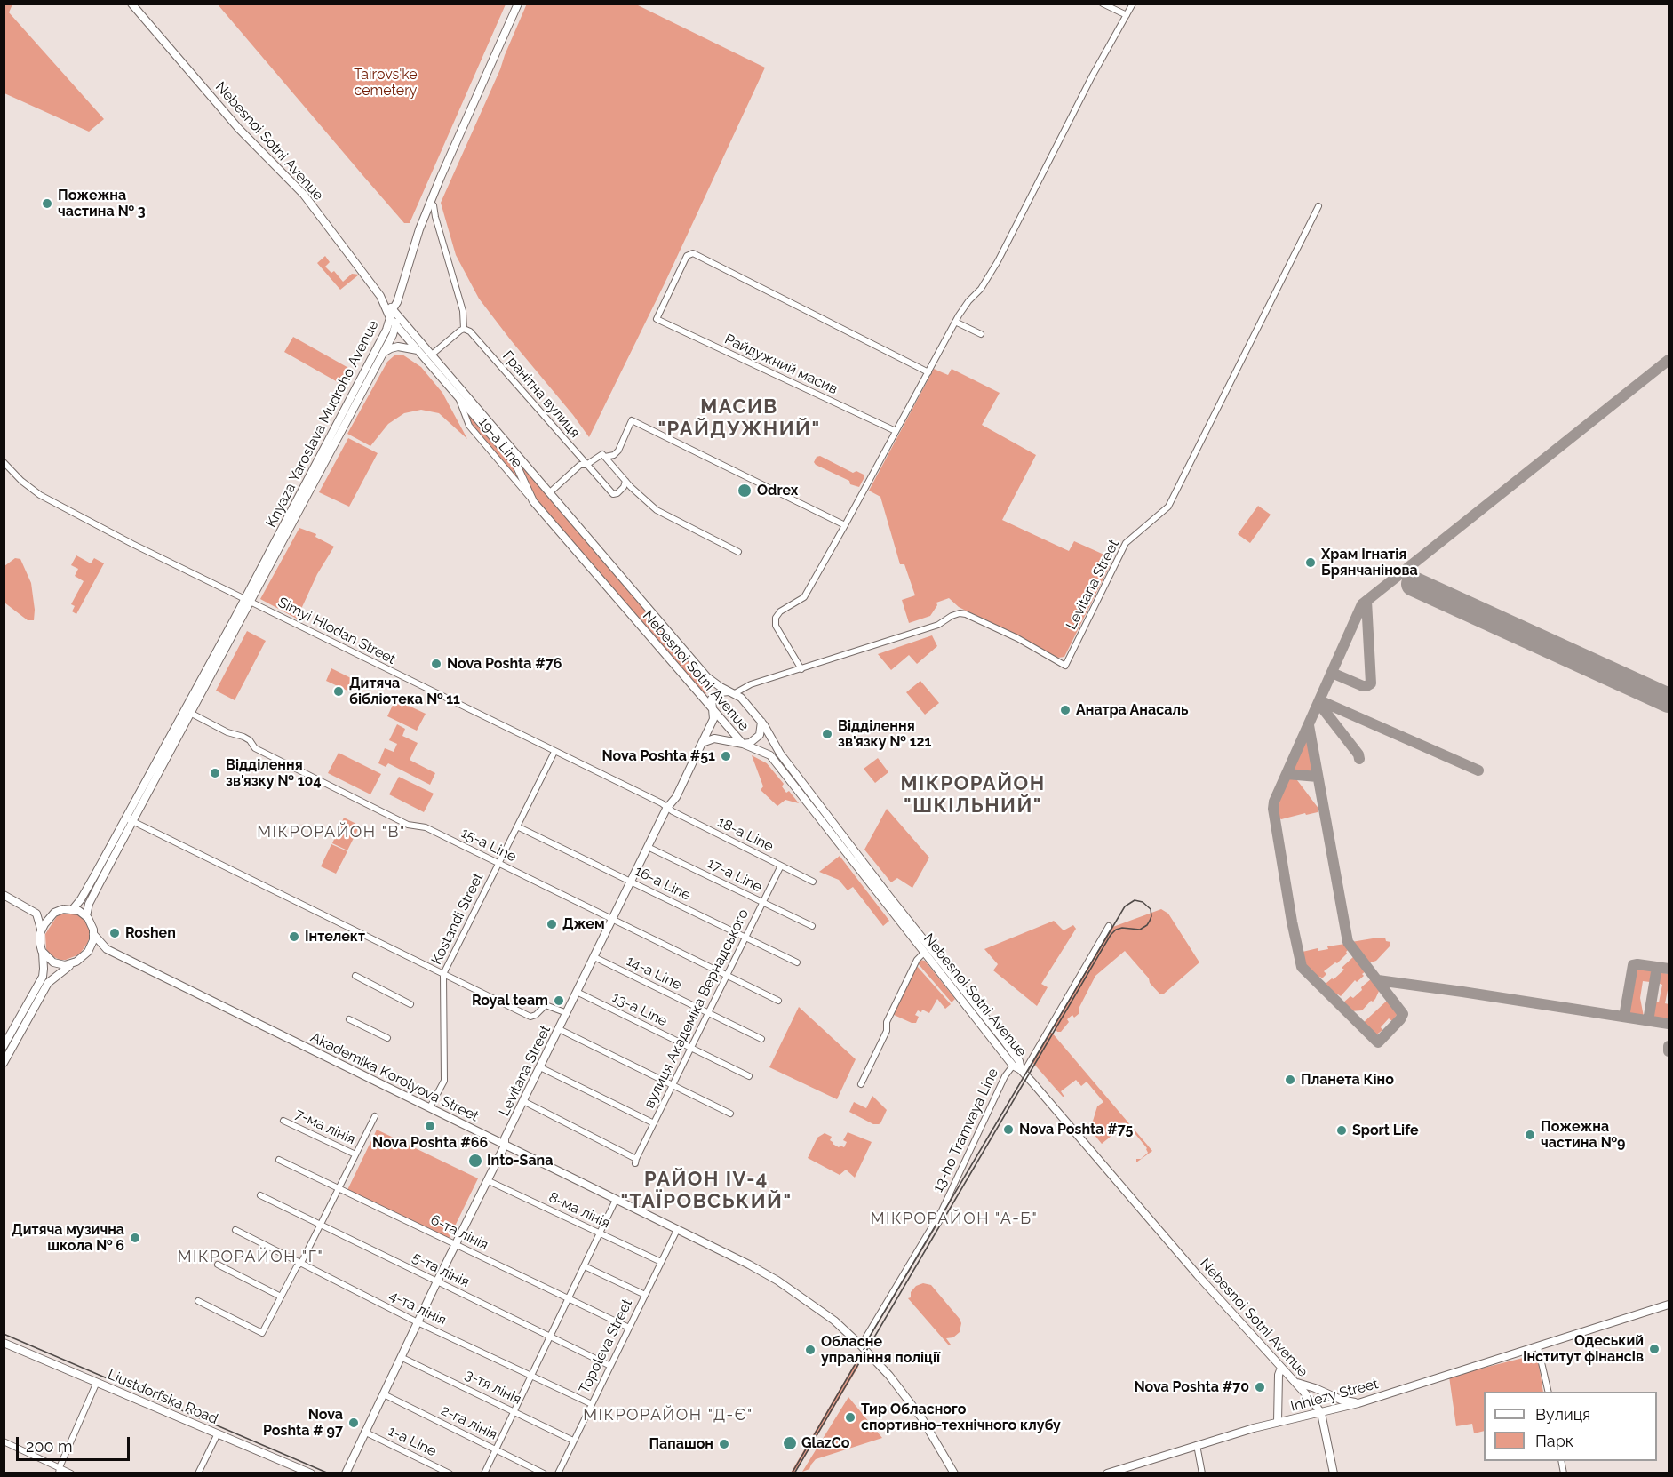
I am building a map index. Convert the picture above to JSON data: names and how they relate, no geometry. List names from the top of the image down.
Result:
{
  "streets": {
    "main road": [
      "Nebesnoi Sotni Avenue",
      "Knyaza Yaroslava Mudroho Avenue",
      "Levitana Street",
      "Akademika Korolyova Street",
      "Inhlezy Street",
      "Liustdorfska Road"
    ],
    "street": [
      "Райдужний масив",
      "Гранітна вулиця",
      "19-a Line",
      "Simyi Hlodan Street",
      "18-a Line",
      "15-a Line",
      "17-a Line",
      "16-a Line",
      "Kostandi Street",
      "14-a Line",
      "вулиця Академіка Вернадського",
      "13-a Line",
      "7-ма лінія",
      "13-ho Tramvaya Line",
      "8-ма лінія",
      "6-та лінія",
      "5-та лінія",
      "4-та лінія",
      "Topoleva Street",
      "3-тя лінія",
      "2-га лінія",
      "1-a Line"
    ]
  },
  "crossings": [
    ["Nebesnoi Sotni Avenue", "Knyaza Yaroslava Mudroho Avenue"],
    ["Nebesnoi Sotni Avenue", "19-a Line"],
    ["Nebesnoi Sotni Avenue", "Levitana Street"],
    ["Nebesnoi Sotni Avenue", "13-ho Tramvaya Line"],
    ["Nebesnoi Sotni Avenue", "Inhlezy Street"],
    ["Knyaza Yaroslava Mudroho Avenue", "Simyi Hlodan Street"],
    ["Knyaza Yaroslava Mudroho Avenue", "15-a Line"],
    ["Knyaza Yaroslava Mudroho Avenue", "Akademika Korolyova Street"],
    ["Levitana Street", "Simyi Hlodan Street"],
    ["Levitana Street", "18-a Line"],
    ["Levitana Street", "15-a Line"],
    ["Levitana Street", "17-a Line"],
    ["Levitana Street", "16-a Line"],
    ["Levitana Street", "14-a Line"],
    ["Levitana Street", "вулиця Академіка Вернадського"],
    ["Levitana Street", "13-a Line"],
    ["Levitana Street", "Akademika Korolyova Street"],
    ["Levitana Street", "8-ма лінія"],
    ["Levitana Street", "6-та лінія"],
    ["Levitana Street", "5-та лінія"],
    ["Levitana Street", "4-та лінія"],
    ["Levitana Street", "3-тя лінія"],
    ["Levitana Street", "2-га лінія"],
    ["Levitana Street", "1-a Line"],
    ["Simyi Hlodan Street", "18-a Line"],
    ["Simyi Hlodan Street", "Kostandi Street"],
    ["18-a Line", "вулиця Академіка Вернадського"],
    ["15-a Line", "Kostandi Street"],
    ["15-a Line", "вулиця Академіка Вернадського"],
    ["17-a Line", "вулиця Академіка Вернадського"],
    ["16-a Line", "Kostandi Street"],
    ["16-a Line", "вулиця Академіка Вернадського"],
    ["Kostandi Street", "Akademika Korolyova Street"],
    ["14-a Line", "вулиця Академіка Вернадського"],
    ["вулиця Академіка Вернадського", "13-a Line"],
    ["Akademika Korolyova Street", "13-ho Tramvaya Line"],
    ["Akademika Korolyova Street", "Topoleva Street"],
    ["8-ма лінія", "Topoleva Street"],
    ["6-та лінія", "Topoleva Street"],
    ["5-та лінія", "Topoleva Street"],
    ["4-та лінія", "Topoleva Street"],
    ["Topoleva Street", "3-тя лінія"]
  ],
  "districts": [
    "МАСИВ \"РАЙДУЖНИЙ\"",
    "МІКРОРАЙОН \"ШКІЛЬНИЙ\"",
    "МІКРОРАЙОН \"В\"",
    "РАЙОН IV-4 \"ТАЇРОВСЬКИЙ\"",
    "МІКРОРАЙОН \"А-Б\"",
    "МІКРОРАЙОН \"Г\"",
    "МІКРОРАЙОН \"Д-Є\""
  ],
  "parks": ["Tairovs'ke cemetery"],
  "places": [
    "Пожежна частина № 3",
    "Odrex",
    "Храм Ігнатія Брянчанінова",
    "Nova Poshta #76",
    "Дитяча бібліотека № 11",
    "Анатра Анасаль",
    "Відділення зв'язку № 121",
    "Nova Poshta #51",
    "Відділення зв'язку № 104",
    "Джем",
    "Roshen",
    "Інтелект",
    "Royal team",
    "Планета Кіно",
    "Nova Poshta #66",
    "Nova Poshta #75",
    "Sport Life",
    "Пожежна частина №9",
    "Into-Sana",
    "Дитяча музична школа № 6",
    "Одеський інститут фінансів",
    "Обласне упраління поліції",
    "Nova Poshta #70",
    "Тир Обласного спортивно-технічного клубу",
    "Nova Poshta # 97",
    "GlazCo",
    "Папашон"
  ],
  "legend": ["Вулиця", "Парк"],
  "scale_bar": "200 m"
}
